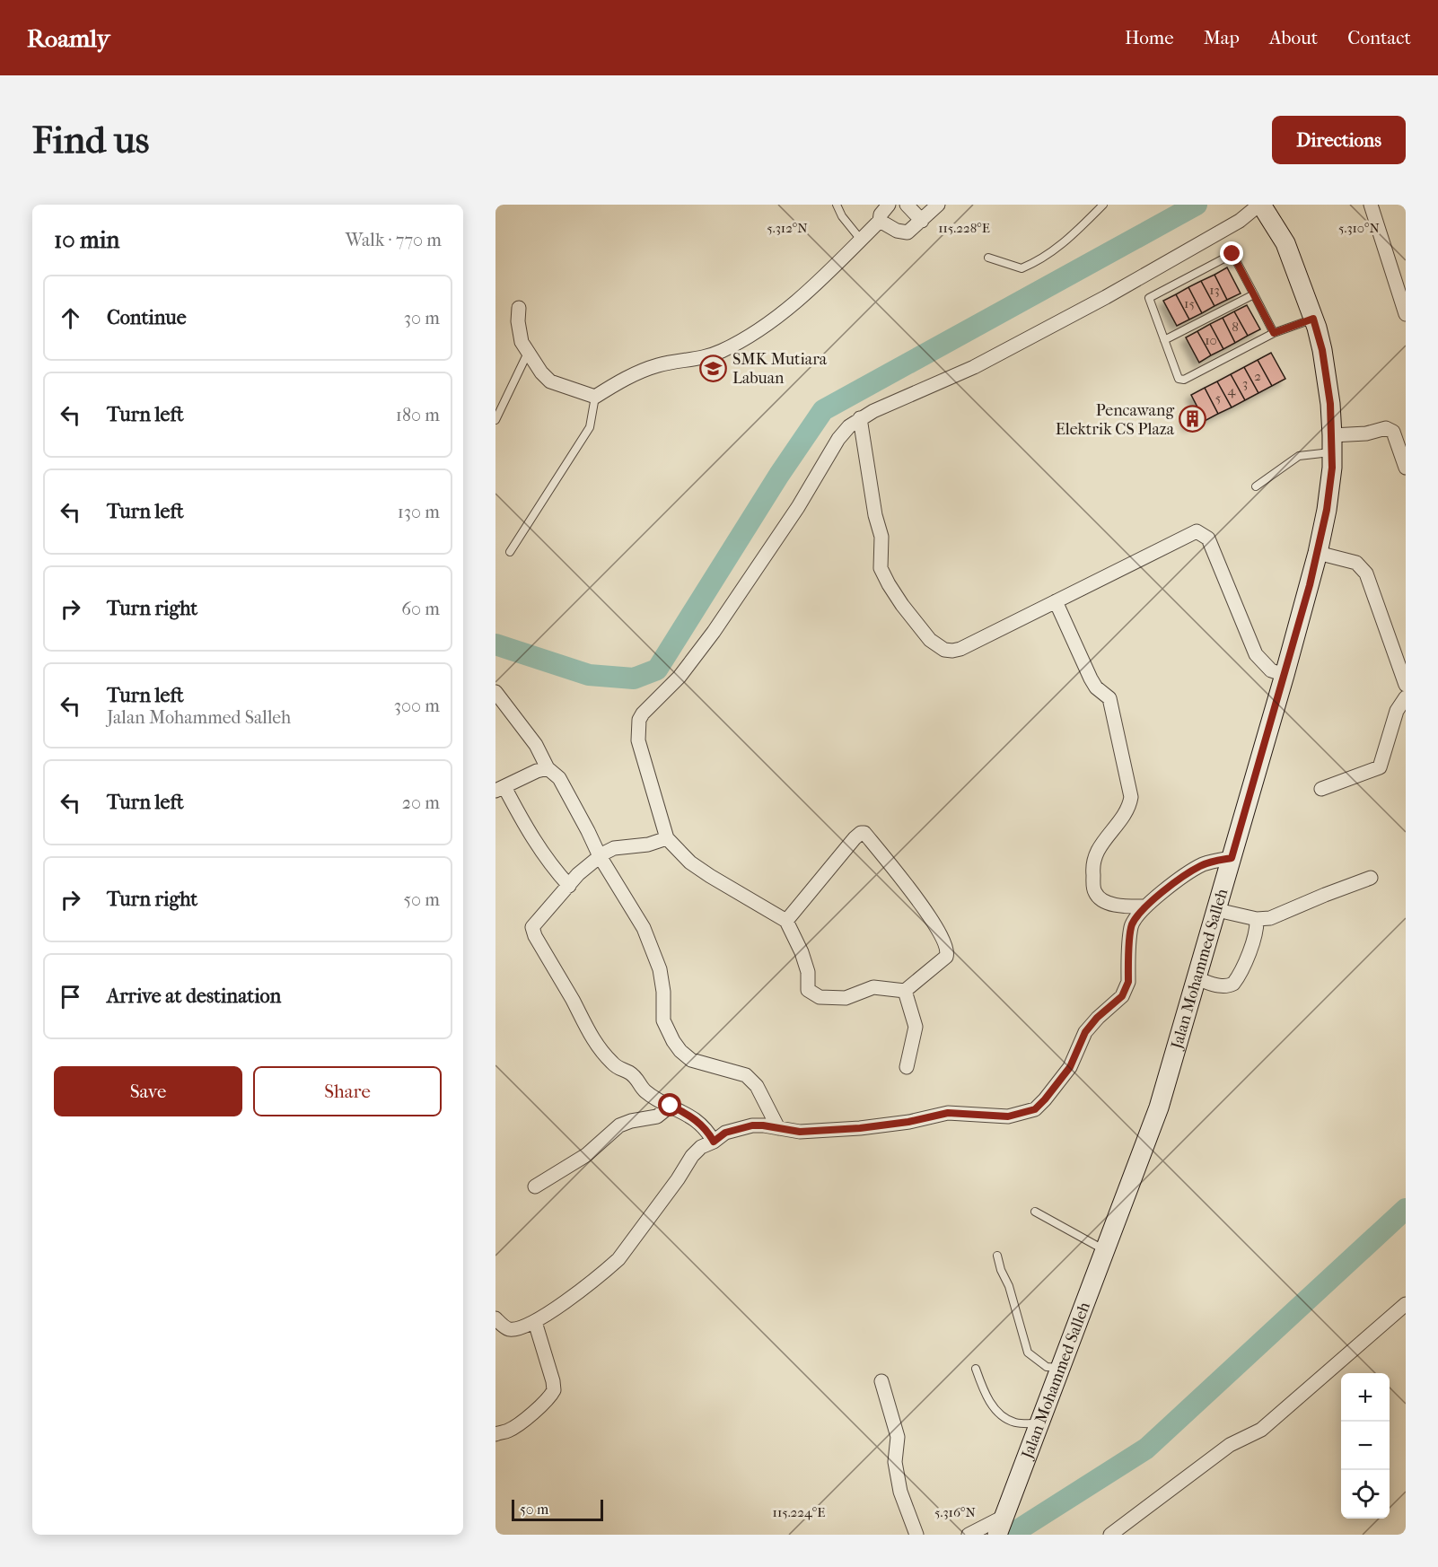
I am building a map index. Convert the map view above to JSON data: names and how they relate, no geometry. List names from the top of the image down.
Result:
{
  "streets": {
    "main road": ["Jalan Mohammed Salleh"]
  },
  "places": {
    "school or university": ["SMK Mutiara Labuan"],
    "building": ["Pencawang Elektrik CS Plaza"]
  },
  "house_numbers": [
    "13",
    "15",
    "8",
    "10",
    "2",
    "3",
    "4",
    "5"
  ],
  "scale_bar": "50 m",
  "page": {
    "header": "Roamly",
    "nav": [
      "Home",
      "Map",
      "About",
      "Contact"
    ],
    "buttons": [
      "Directions",
      ["Save", "Share"]
    ],
    "title": "Find us",
    "heading": ["10 min", "Walk · 770 m"],
    "list": [
      ["Continue", "30 m"],
      ["Turn left", "180 m"],
      ["Turn left", "130 m"],
      ["Turn right", "60 m"],
      ["Turn left", "Jalan Mohammed Salleh", "300 m"],
      ["Turn left", "20 m"],
      ["Turn right", "50 m"],
      "Arrive at destination"
    ],
    "map_buttons": ["+", "−"],
    "scale": "50 m"
  },
  "coordinates": [
    "5.312°N",
    "115.228°E",
    "5.310°N",
    "115.224°E",
    "5.316°N"
  ]
}
